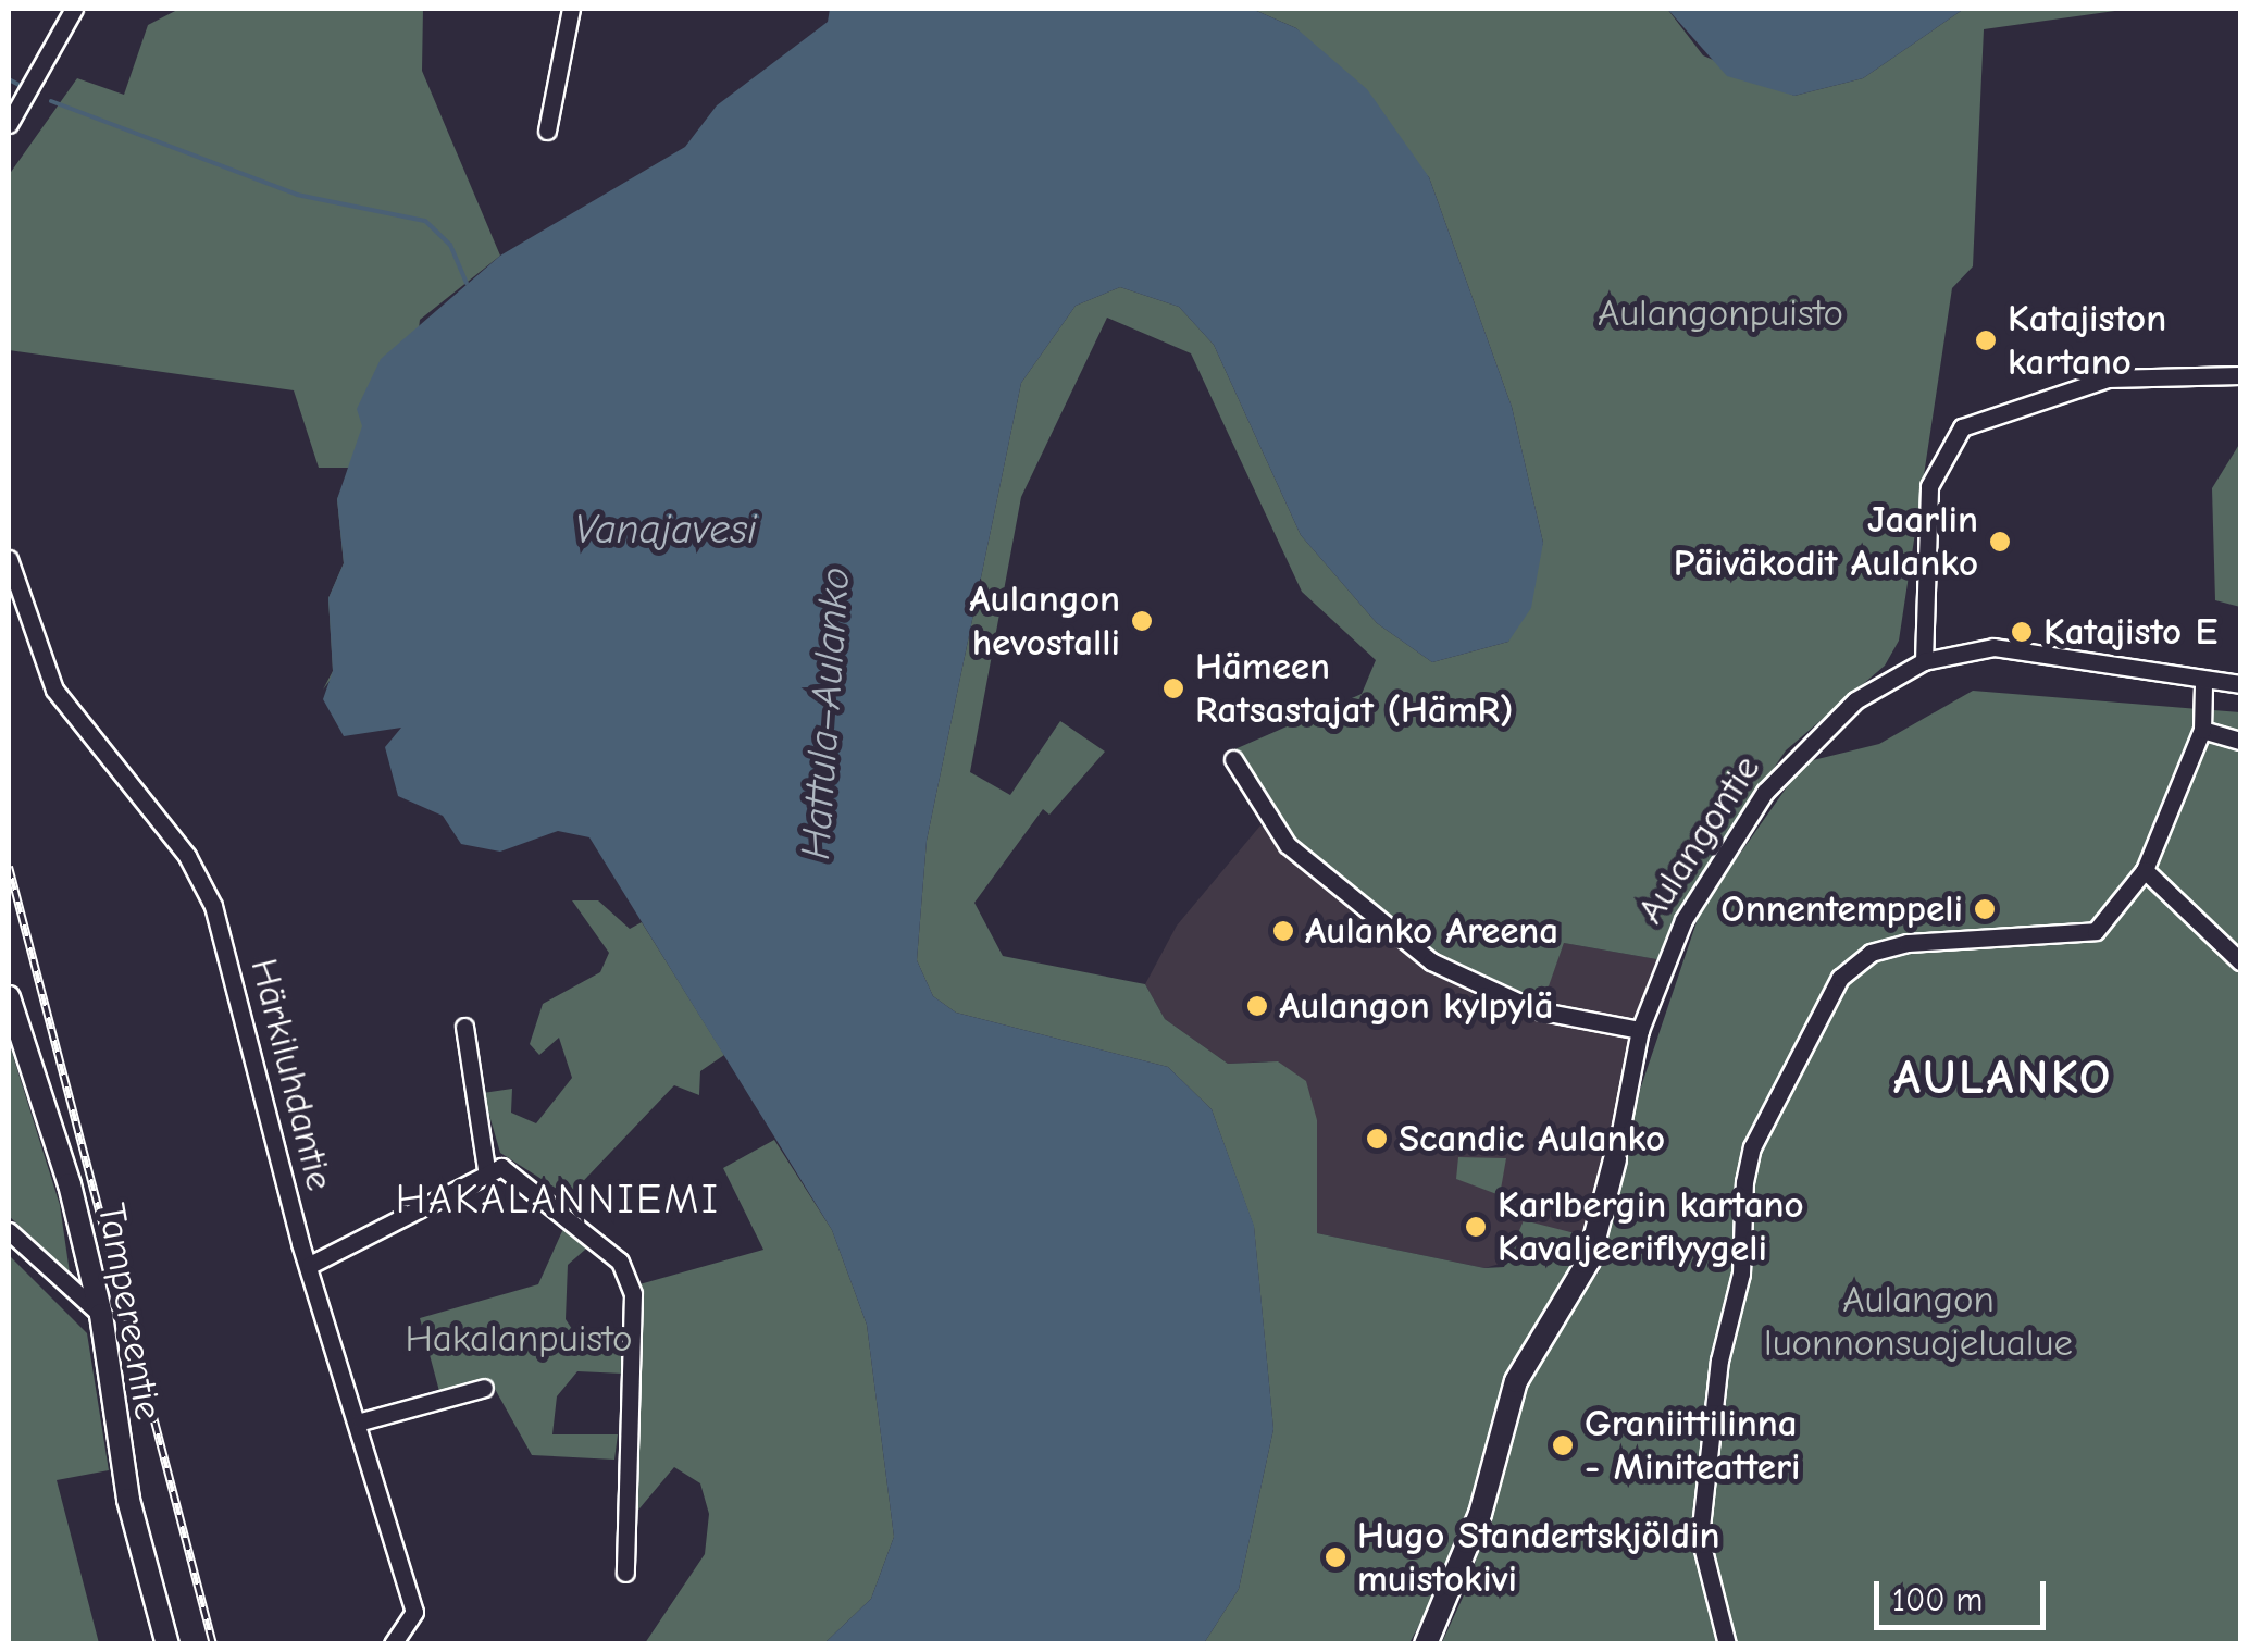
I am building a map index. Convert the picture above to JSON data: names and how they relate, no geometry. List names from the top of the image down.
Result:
{
  "streets": {
    "main road": ["Aulangontie", "Tampereentie"],
    "street": ["Härkiluhdantie"]
  },
  "districts": ["AULANKO", "HAKALANNIEMI"],
  "water": ["Vanajavesi", "Hattula–Aulanko"],
  "parks": ["Aulangonpuisto", "Aulangon luonnonsuojelualue", "Hakalanpuisto"],
  "places": [
    "Katajiston kartano",
    "Jaarlin Päiväkodit Aulanko",
    "Aulangon hevostalli",
    "Katajisto E",
    "Hämeen Ratsastajat (HämR)",
    "Onnentemppeli",
    "Aulanko Areena",
    "Aulangon kylpylä",
    "Scandic Aulanko",
    "Karlbergin kartano Kavaljeeriflyygeli",
    "Graniittilinna - Miniteatteri",
    "Hugo Standertskjöldin muistokivi"
  ],
  "scale_bar": "100 m"
}
